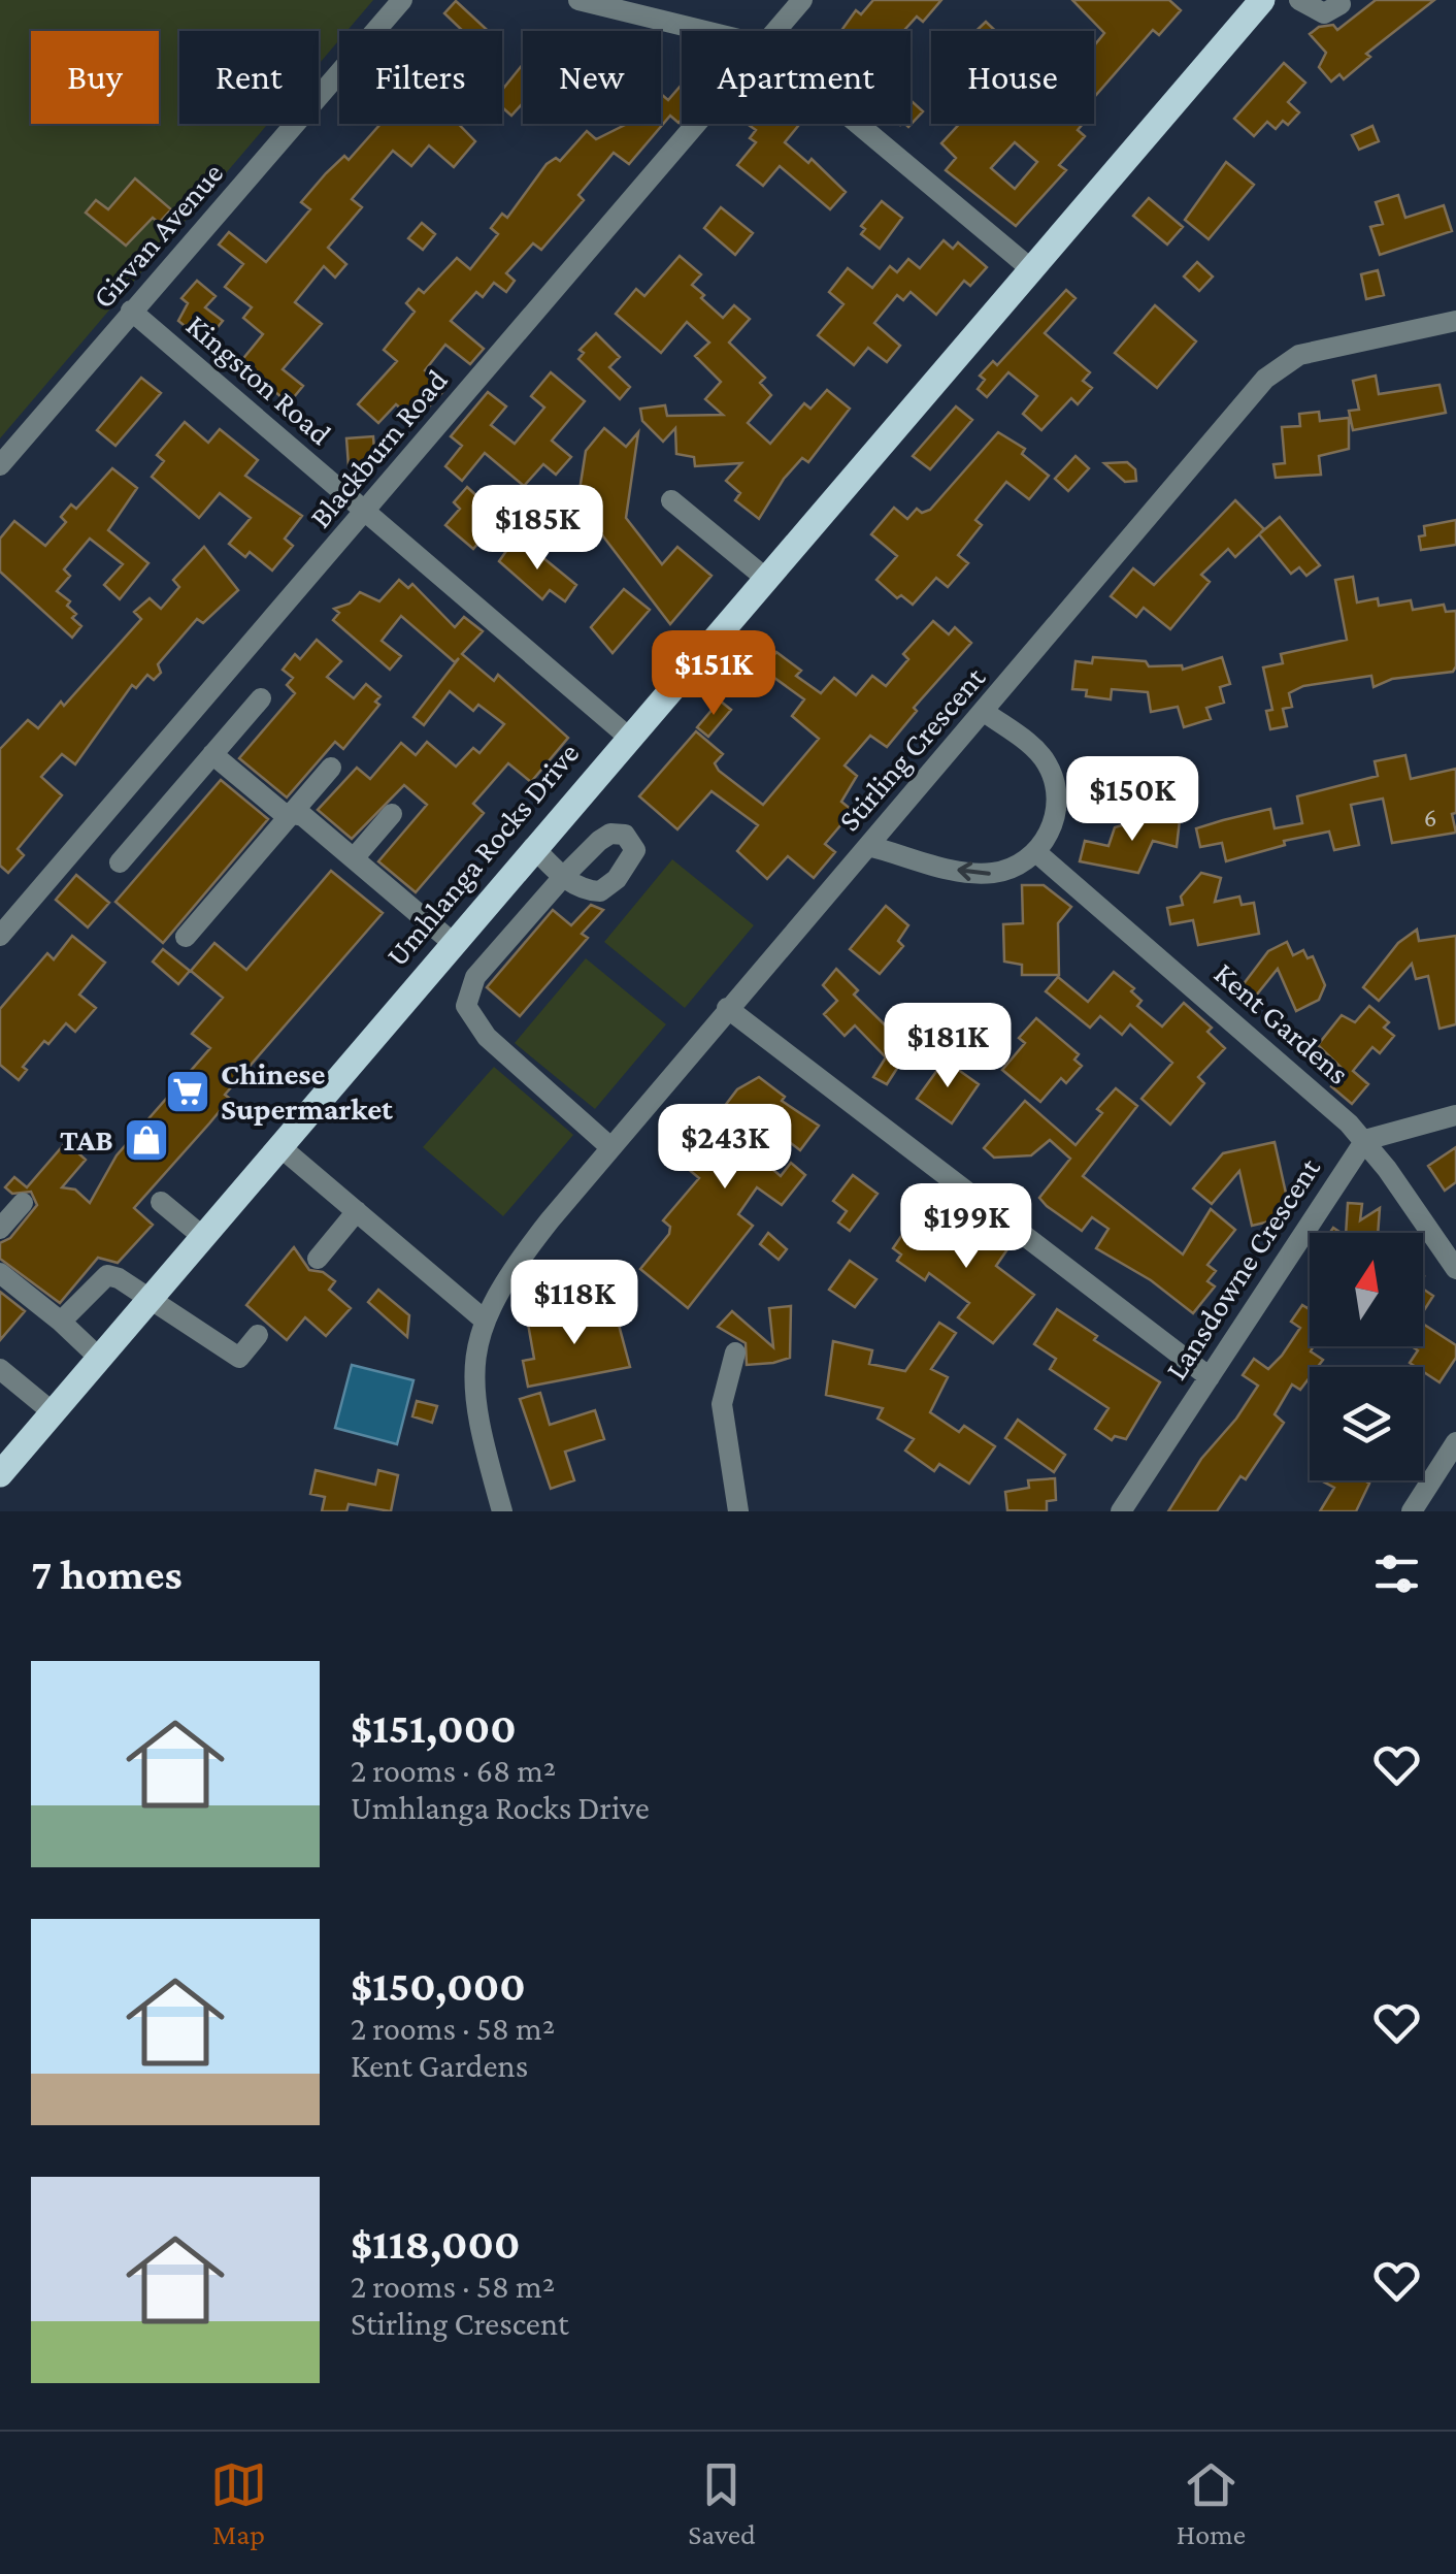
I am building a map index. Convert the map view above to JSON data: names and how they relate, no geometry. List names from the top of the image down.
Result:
{
  "streets": {
    "main road": ["Umhlanga Rocks Drive"],
    "street": [
      "Girvan Avenue",
      "Kingston Road",
      "Blackburn Road",
      "Stirling Crescent",
      "Kent Gardens",
      "Lansdowne Crescent"
    ]
  },
  "crossings": [
    ["Girvan Avenue", "Kingston Road"],
    ["Kingston Road", "Blackburn Road"],
    ["Kingston Road", "Umhlanga Rocks Drive"],
    ["Kent Gardens", "Lansdowne Crescent"]
  ],
  "places": {
    "supermarket": ["Chinese Supermarket"],
    "shop": ["TAB"]
  },
  "house_numbers": ["6"],
  "north": "top",
  "page": {
    "chip": [
      "Buy",
      "Rent",
      "Filters",
      "New",
      "Apartment",
      "House"
    ],
    "price": [
      "$185K",
      "$151K",
      "$150K",
      "$181K",
      "$243K",
      "$199K",
      "$118K"
    ],
    "heading": "7 homes",
    "list": [
      {
        "name": "$151,000",
        "note": "2 rooms · 68 m² · Umhlanga Rocks Drive"
      },
      {
        "name": "$150,000",
        "note": "2 rooms · 58 m² · Kent Gardens"
      },
      {
        "name": "$118,000",
        "note": "2 rooms · 58 m² · Stirling Crescent"
      }
    ],
    "tabs": ["Map", "Saved", "Home"]
  }
}
